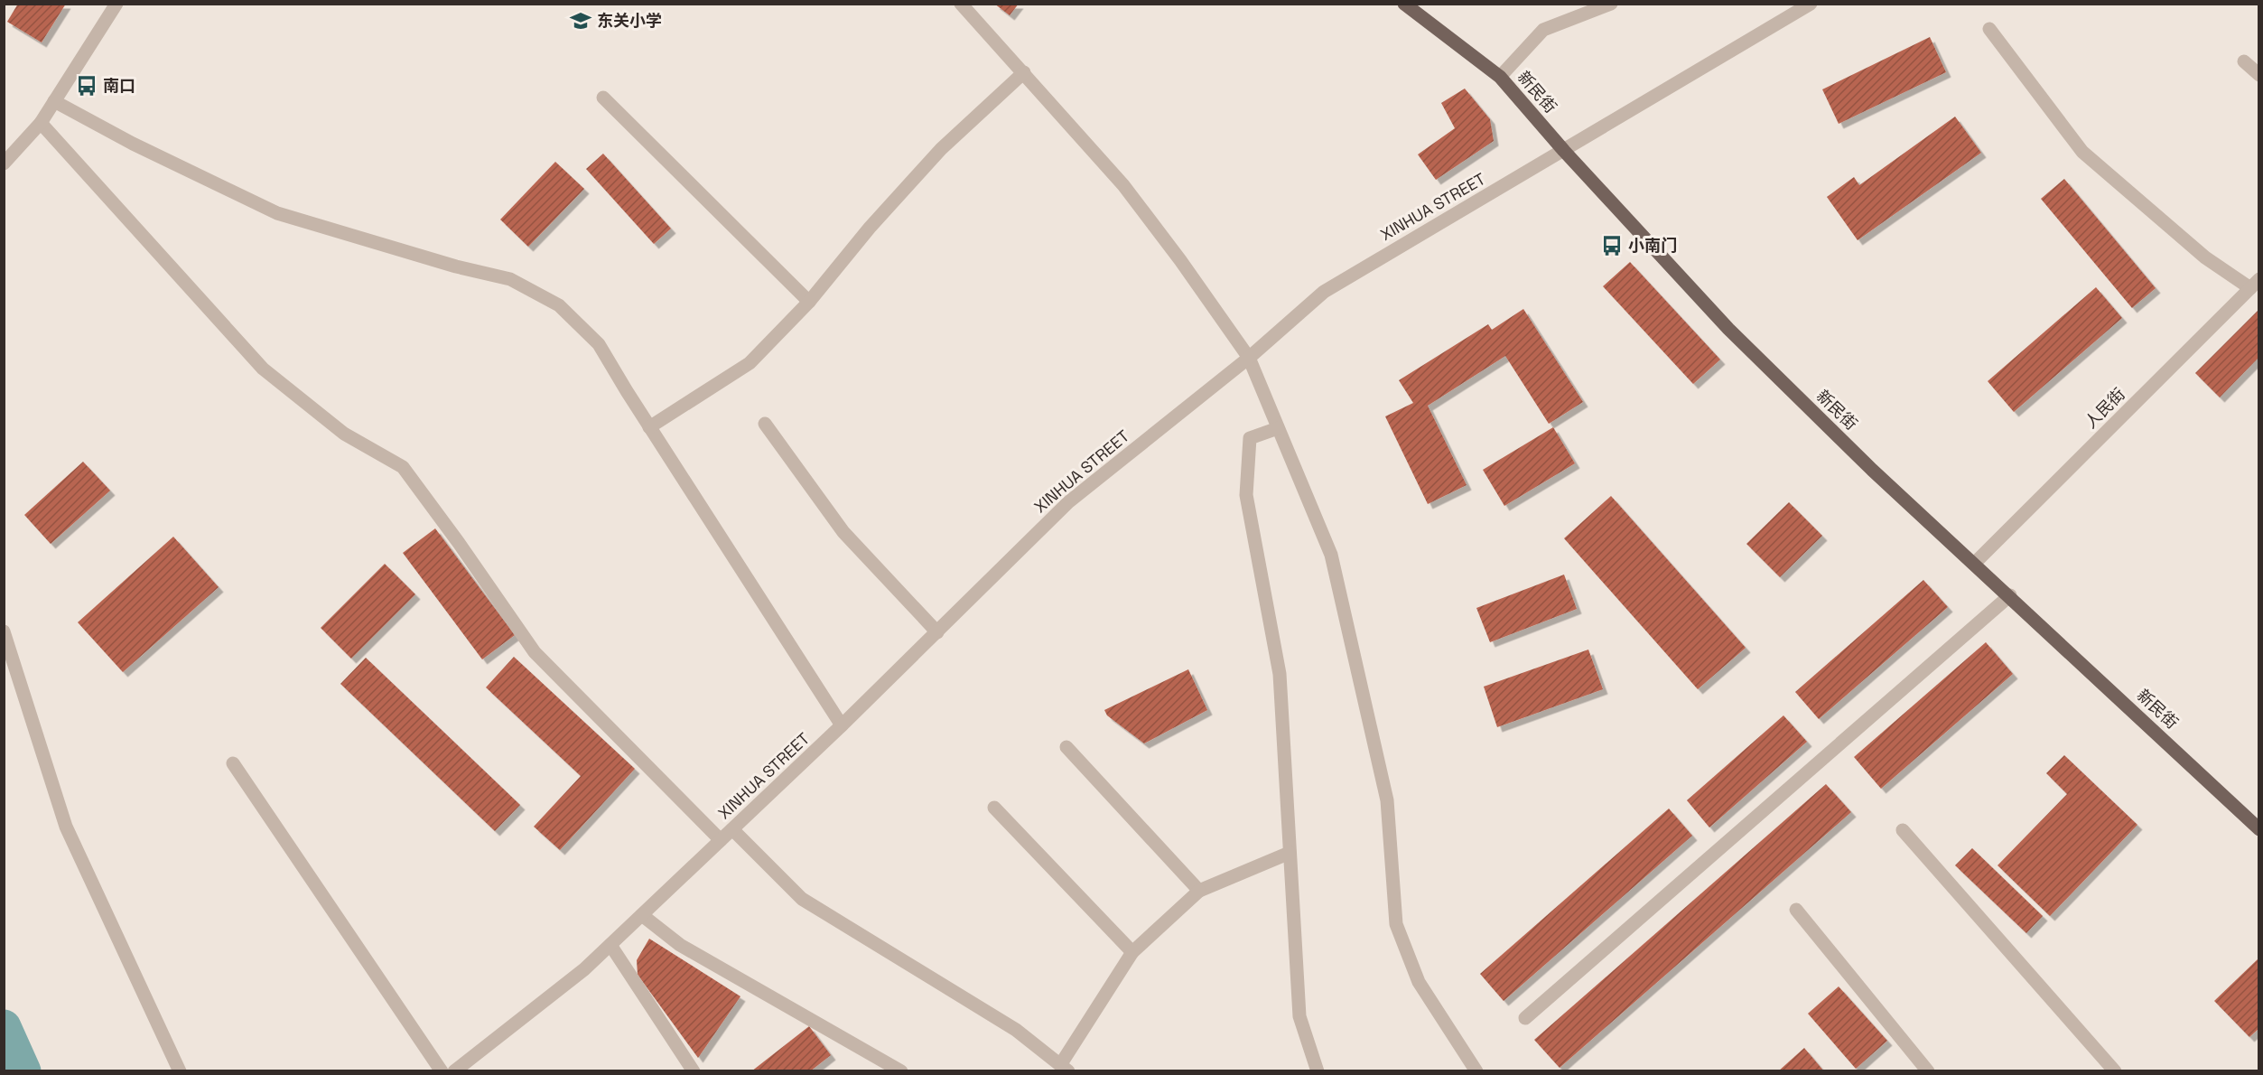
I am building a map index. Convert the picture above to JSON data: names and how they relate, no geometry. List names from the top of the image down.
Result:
{
  "streets": {
    "main road": ["新民街"],
    "street": ["XINHUA STREET", "人民街"]
  },
  "crossings": [
    ["新民街", "XINHUA STREET"],
    ["新民街", "人民街"]
  ],
  "places": {
    "school or university": ["东关小学"],
    "bus stop": ["南口", "小南门"]
  }
}
